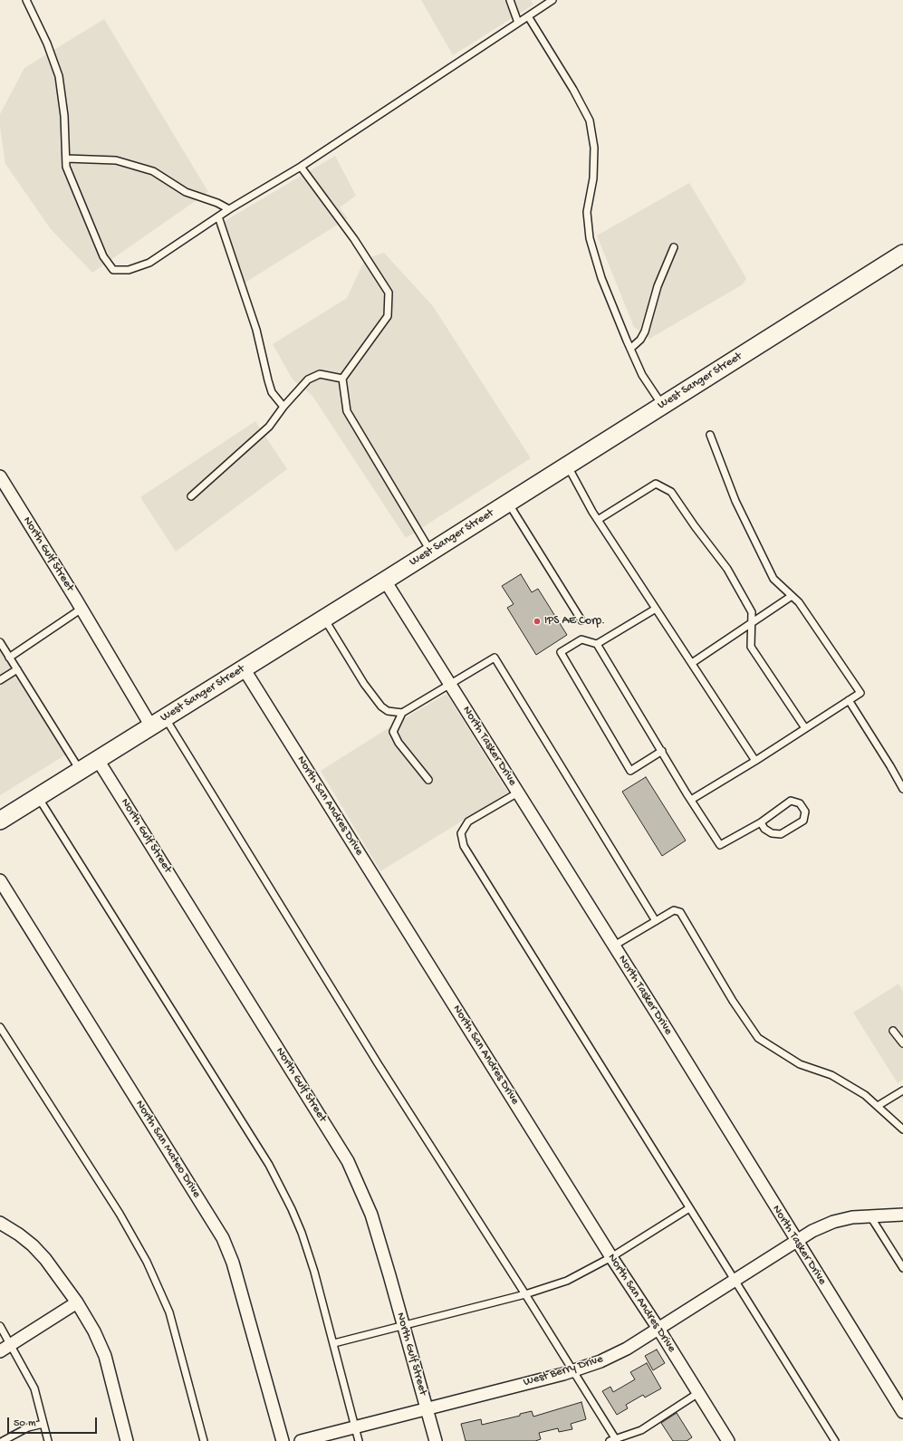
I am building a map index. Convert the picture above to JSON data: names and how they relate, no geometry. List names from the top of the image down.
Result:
{
  "streets": {
    "main road": ["West Sanger Street"],
    "street": [
      "North Gulf Street",
      "North Tasker Drive",
      "North San Andres Drive",
      "North San Mateo Drive",
      "West Berry Drive"
    ]
  },
  "crossings": [
    ["West Sanger Street", "North Gulf Street"],
    ["West Sanger Street", "North Tasker Drive"],
    ["West Sanger Street", "North San Andres Drive"],
    ["North Gulf Street", "West Berry Drive"],
    ["North Tasker Drive", "West Berry Drive"],
    ["North San Andres Drive", "West Berry Drive"]
  ],
  "places": ["IPS AE Corp."],
  "scale_bar": "50 m"
}
